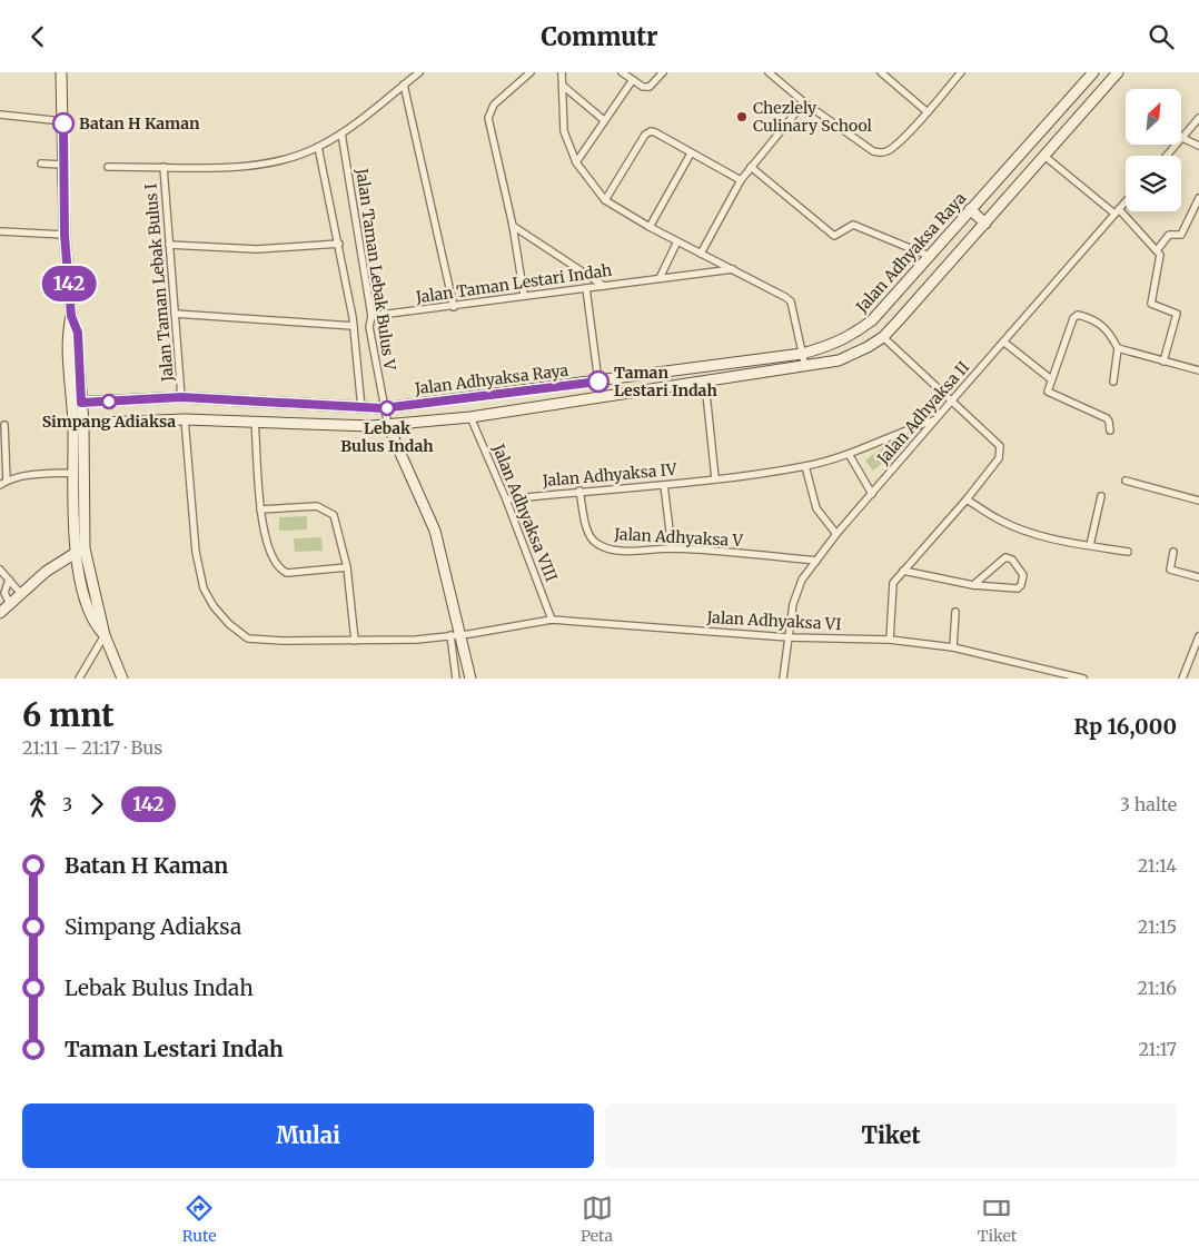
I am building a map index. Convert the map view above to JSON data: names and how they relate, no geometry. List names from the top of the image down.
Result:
{
  "streets": {
    "main road": ["Jalan Adhyaksa Raya"],
    "street": [
      "Jalan Taman Lebak Bulus V",
      "Jalan Taman Lebak Bulus I",
      "Jalan Taman Lestari Indah",
      "Jalan Adhyaksa II",
      "Jalan Adhyaksa IV",
      "Jalan Adhyaksa VIII",
      "Jalan Adhyaksa V",
      "Jalan Adhyaksa VI"
    ]
  },
  "crossings": [
    ["Jalan Adhyaksa Raya", "Jalan Taman Lebak Bulus V"],
    ["Jalan Adhyaksa Raya", "Jalan Taman Lebak Bulus I"],
    ["Jalan Adhyaksa Raya", "Jalan Adhyaksa VIII"],
    ["Jalan Adhyaksa Raya", "Jalan Adhyaksa VI"],
    ["Jalan Taman Lebak Bulus V", "Jalan Taman Lestari Indah"],
    ["Jalan Adhyaksa II", "Jalan Adhyaksa IV"],
    ["Jalan Adhyaksa II", "Jalan Adhyaksa V"],
    ["Jalan Adhyaksa II", "Jalan Adhyaksa VI"],
    ["Jalan Adhyaksa IV", "Jalan Adhyaksa VIII"],
    ["Jalan Adhyaksa IV", "Jalan Adhyaksa V"],
    ["Jalan Adhyaksa VIII", "Jalan Adhyaksa VI"]
  ],
  "places": [
    "Chezlely Culinary School",
    "Batan H Kaman",
    "Taman Lestari Indah",
    "Simpang Adiaksa",
    "Lebak Bulus Indah"
  ],
  "lines": ["bus line 142"],
  "north": "top right",
  "page": {
    "header": "Commutr",
    "on_map": "142",
    "heading": ["6 mnt", "21:11 – 21:17 · Bus", "Rp 16,000"],
    "legs": ["3", "142", "3 halte"],
    "list": [
      {
        "name": "Batan H Kaman",
        "value": "21:14"
      },
      {
        "name": "Simpang Adiaksa",
        "value": "21:15"
      },
      {
        "name": "Lebak Bulus Indah",
        "value": "21:16"
      },
      {
        "name": "Taman Lestari Indah",
        "value": "21:17"
      }
    ],
    "buttons": ["Mulai", "Tiket"],
    "tabs": ["Rute", "Peta", "Tiket"]
  }
}
